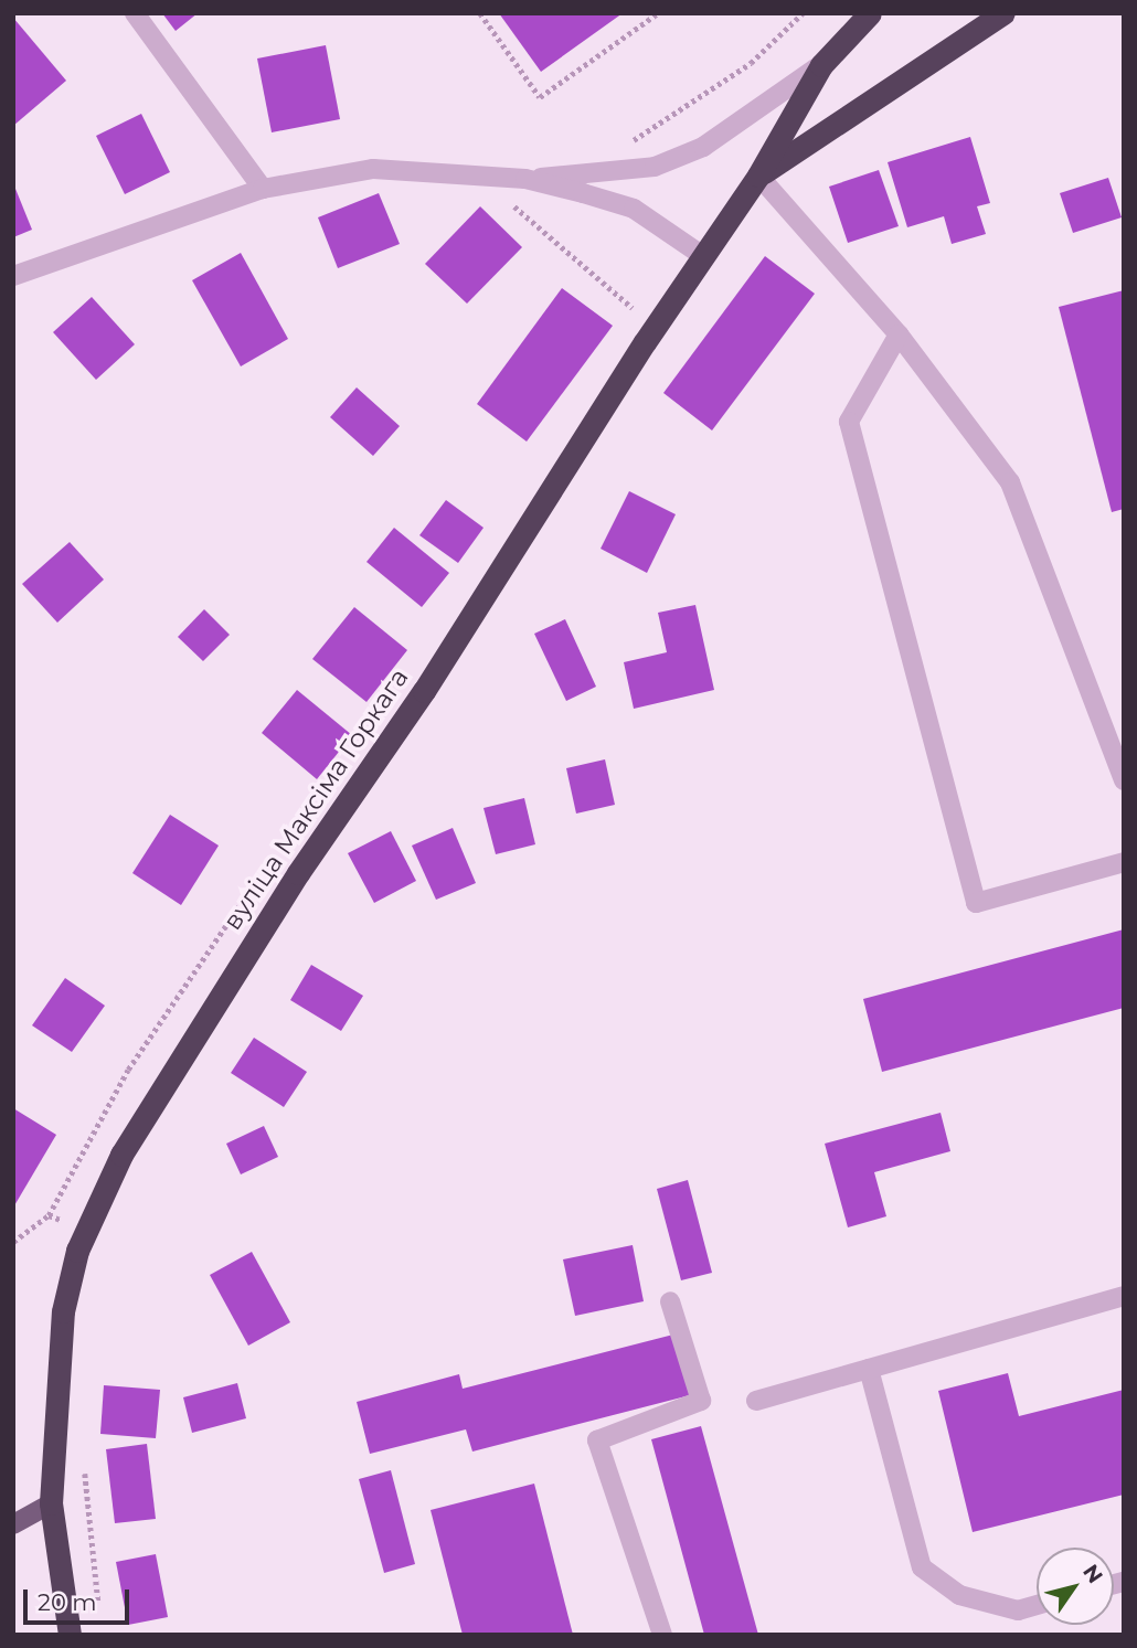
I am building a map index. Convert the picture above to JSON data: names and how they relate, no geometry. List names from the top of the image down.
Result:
{
  "streets": {
    "highway": ["вуліца Максіма Горкага"]
  },
  "scale_bar": "20 m",
  "north": "top right"
}
